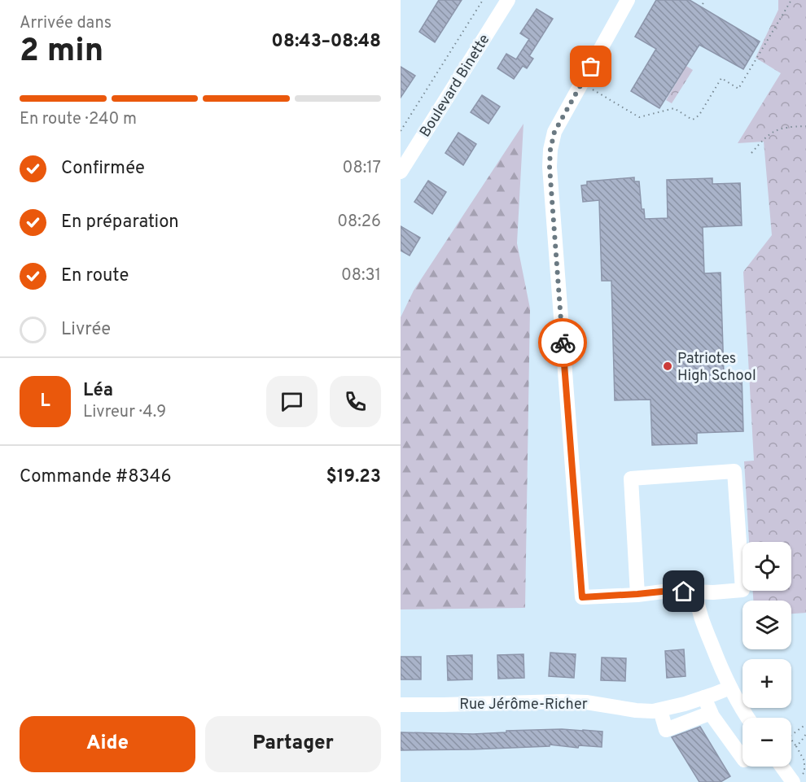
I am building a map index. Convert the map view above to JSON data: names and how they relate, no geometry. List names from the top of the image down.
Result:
{
  "streets": {
    "street": ["Boulevard Binette", "Rue Jérôme-Richer"]
  },
  "places": ["Patriotes High School"],
  "page": {
    "heading": ["2 min", "Arrivée dans", "08:43–08:48"],
    "panel": [
      "Léa",
      "Livreur · 4.9",
      "Commande #8346",
      "$19.23"
    ],
    "bar": "En route · 240 m",
    "list": [
      ["Confirmée", "08:17"],
      ["En préparation", "08:26"],
      ["En route", "08:31"],
      "Livrée"
    ],
    "round": "L",
    "map_buttons": ["+", "−"],
    "buttons": ["Aide", "Partager"]
  }
}
